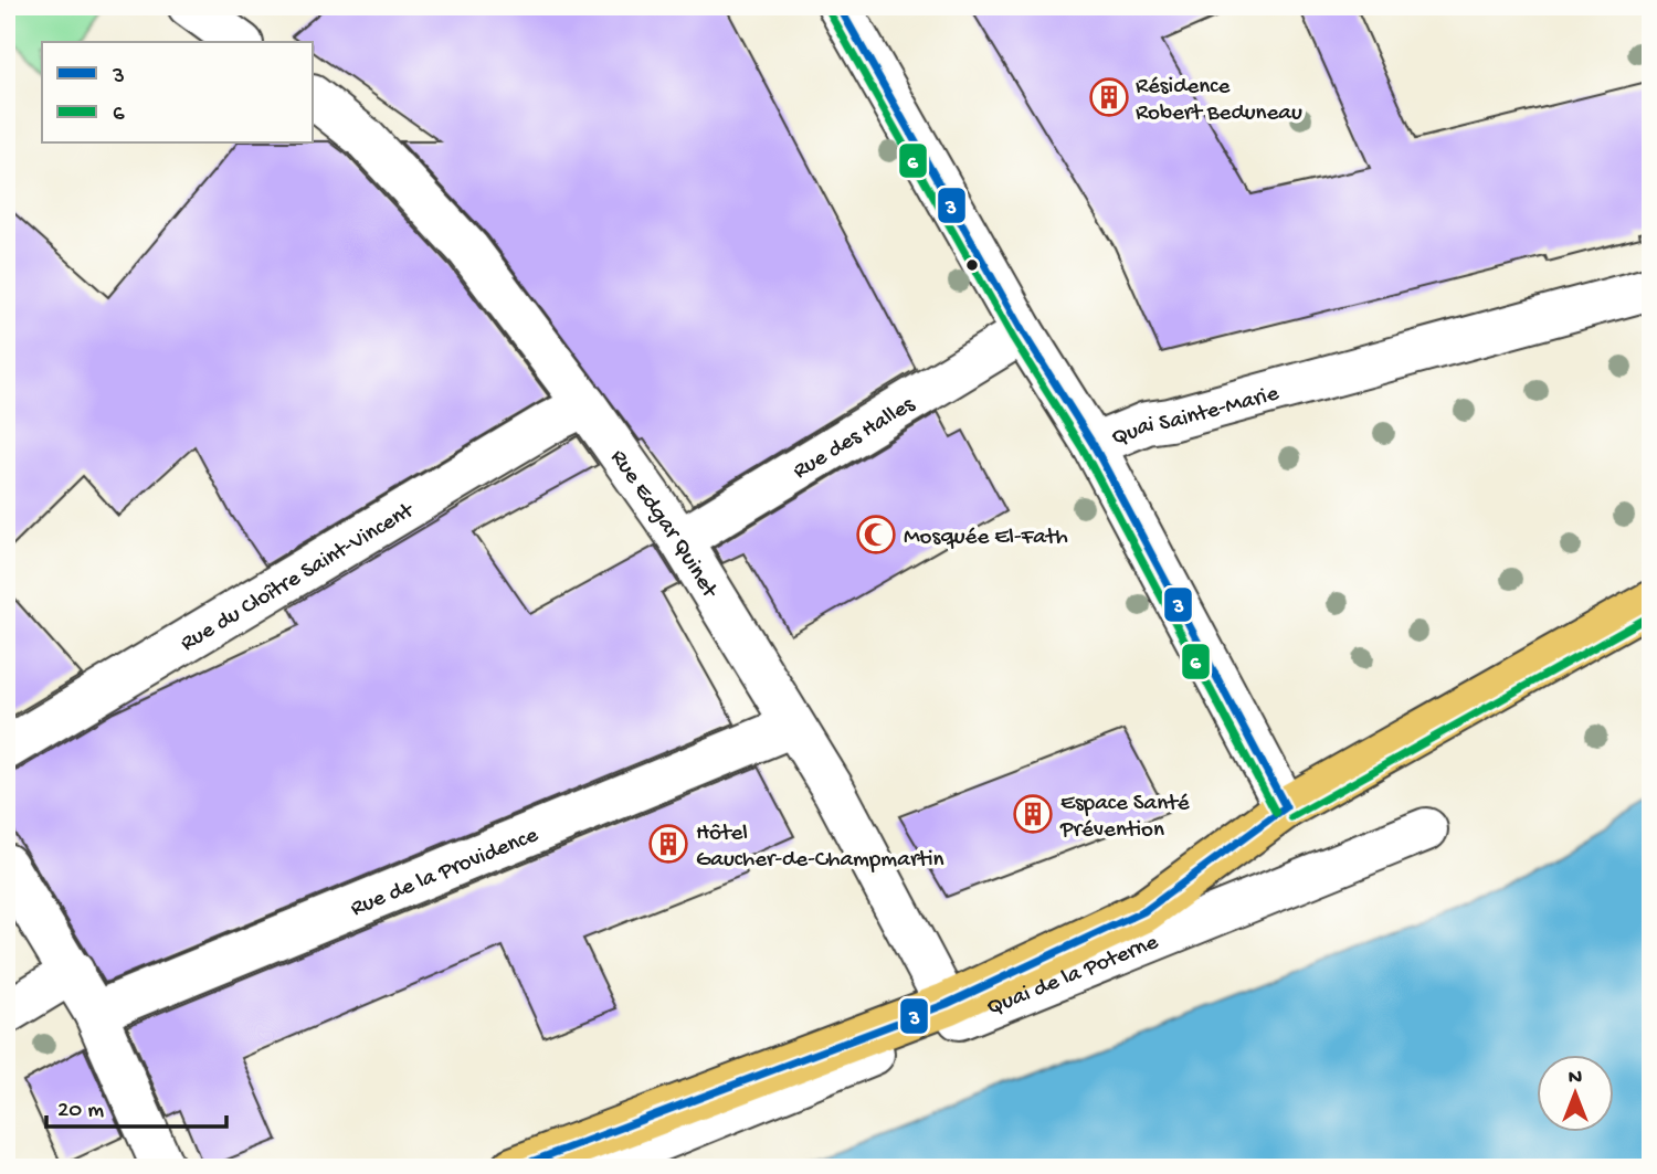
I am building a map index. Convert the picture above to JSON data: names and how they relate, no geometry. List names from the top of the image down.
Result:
{
  "streets": {
    "main road": ["Quai de la Poterne"],
    "street": [
      "Quai Sainte-Marie",
      "Rue des Halles",
      "Rue Edgar Quinet",
      "Rue du Cloître Saint-Vincent",
      "Rue de la Providence"
    ]
  },
  "crossings": [
    ["Quai Sainte-Marie", "Quai de la Poterne"],
    ["Rue des Halles", "Rue Edgar Quinet"],
    ["Rue Edgar Quinet", "Rue du Cloître Saint-Vincent"],
    ["Rue Edgar Quinet", "Rue de la Providence"],
    ["Rue Edgar Quinet", "Quai de la Poterne"]
  ],
  "places": {
    "building": ["Résidence Robert Beduneau", "Espace Santé Prévention", "Hôtel Gaucher-de-Champmartin"],
    "mosque": ["Mosquée El-Fath"]
  },
  "lines": ["transit line 3", "transit line 6"],
  "legend": ["3", "6"],
  "scale_bar": "20 m",
  "north": "top"
}
